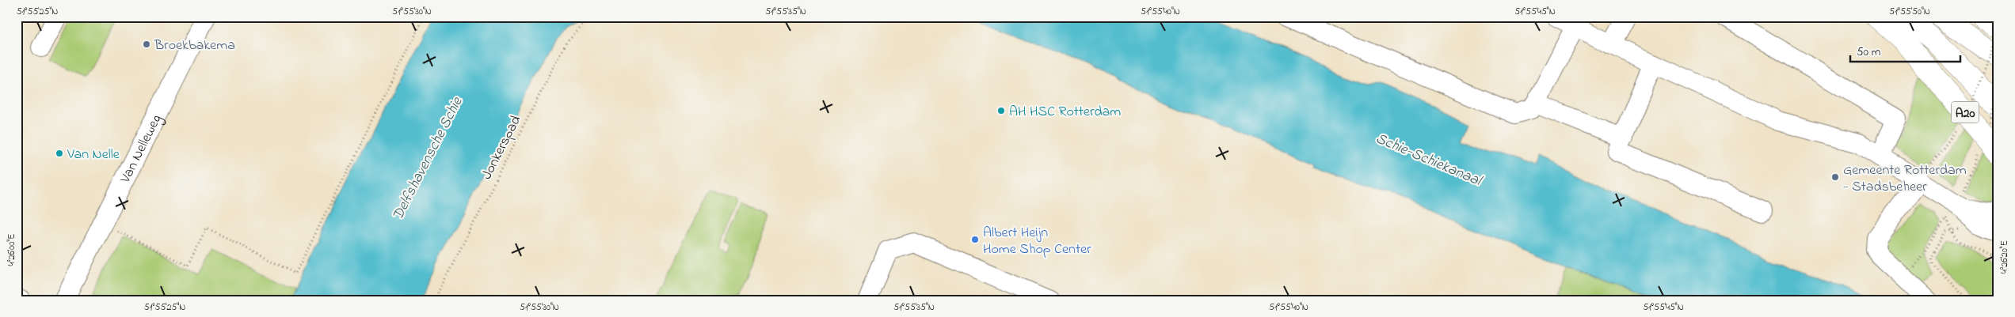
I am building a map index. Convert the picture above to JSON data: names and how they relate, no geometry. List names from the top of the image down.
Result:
{
  "streets": {
    "highway": ["A20"],
    "street": ["Van Nelleweg"],
    "path": ["Jonkerspad"]
  },
  "water": ["Delfshavensche Schie", "Schie-Schiekanaal"],
  "places": [
    "Broekbakema",
    "AH HSC Rotterdam",
    "Van Nelle",
    "Gemeente Rotterdam - Stadsbeheer",
    "Albert Heijn Home Shop Center"
  ],
  "scale_bar": "50 m",
  "coordinates": [
    "51°55'25\"N",
    "51°55'30\"N",
    "51°55'35\"N",
    "51°55'40\"N",
    "51°55'45\"N",
    "51°55'50\"N",
    "4°26'00\"E",
    "4°26'20\"E"
  ]
}
